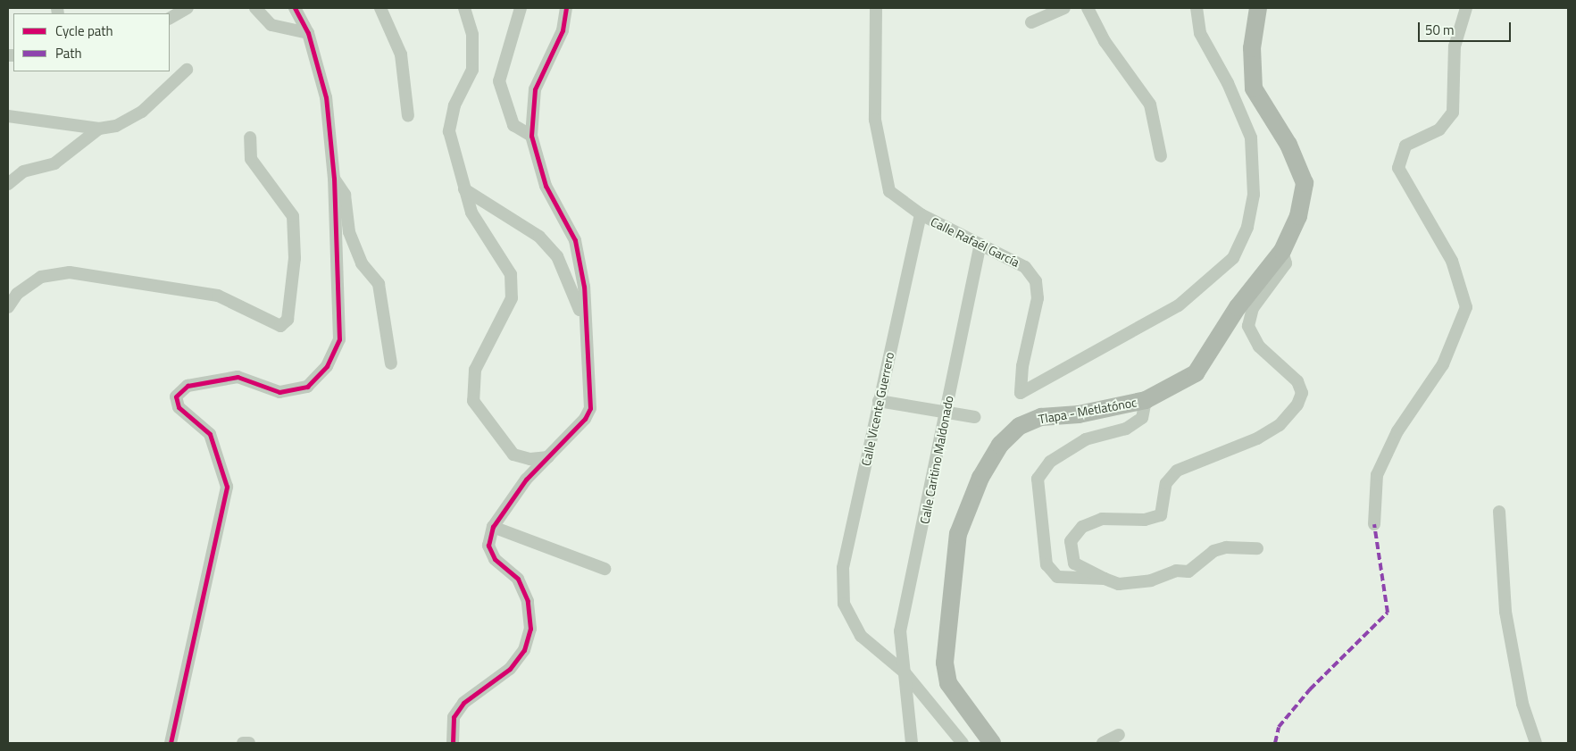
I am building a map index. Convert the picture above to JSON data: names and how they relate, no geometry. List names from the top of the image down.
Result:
{
  "streets": {
    "main road": ["Tlapa - Metlatónoc"],
    "street": ["Calle Rafaél García", "Calle Vicente Guerrero", "Calle Caritino Maldonado"]
  },
  "crossings": [
    ["Calle Rafaél García", "Calle Vicente Guerrero"],
    ["Calle Rafaél García", "Calle Caritino Maldonado"],
    ["Calle Vicente Guerrero", "Calle Caritino Maldonado"]
  ],
  "legend": ["Cycle path", "Path"],
  "scale_bar": "50 m"
}
